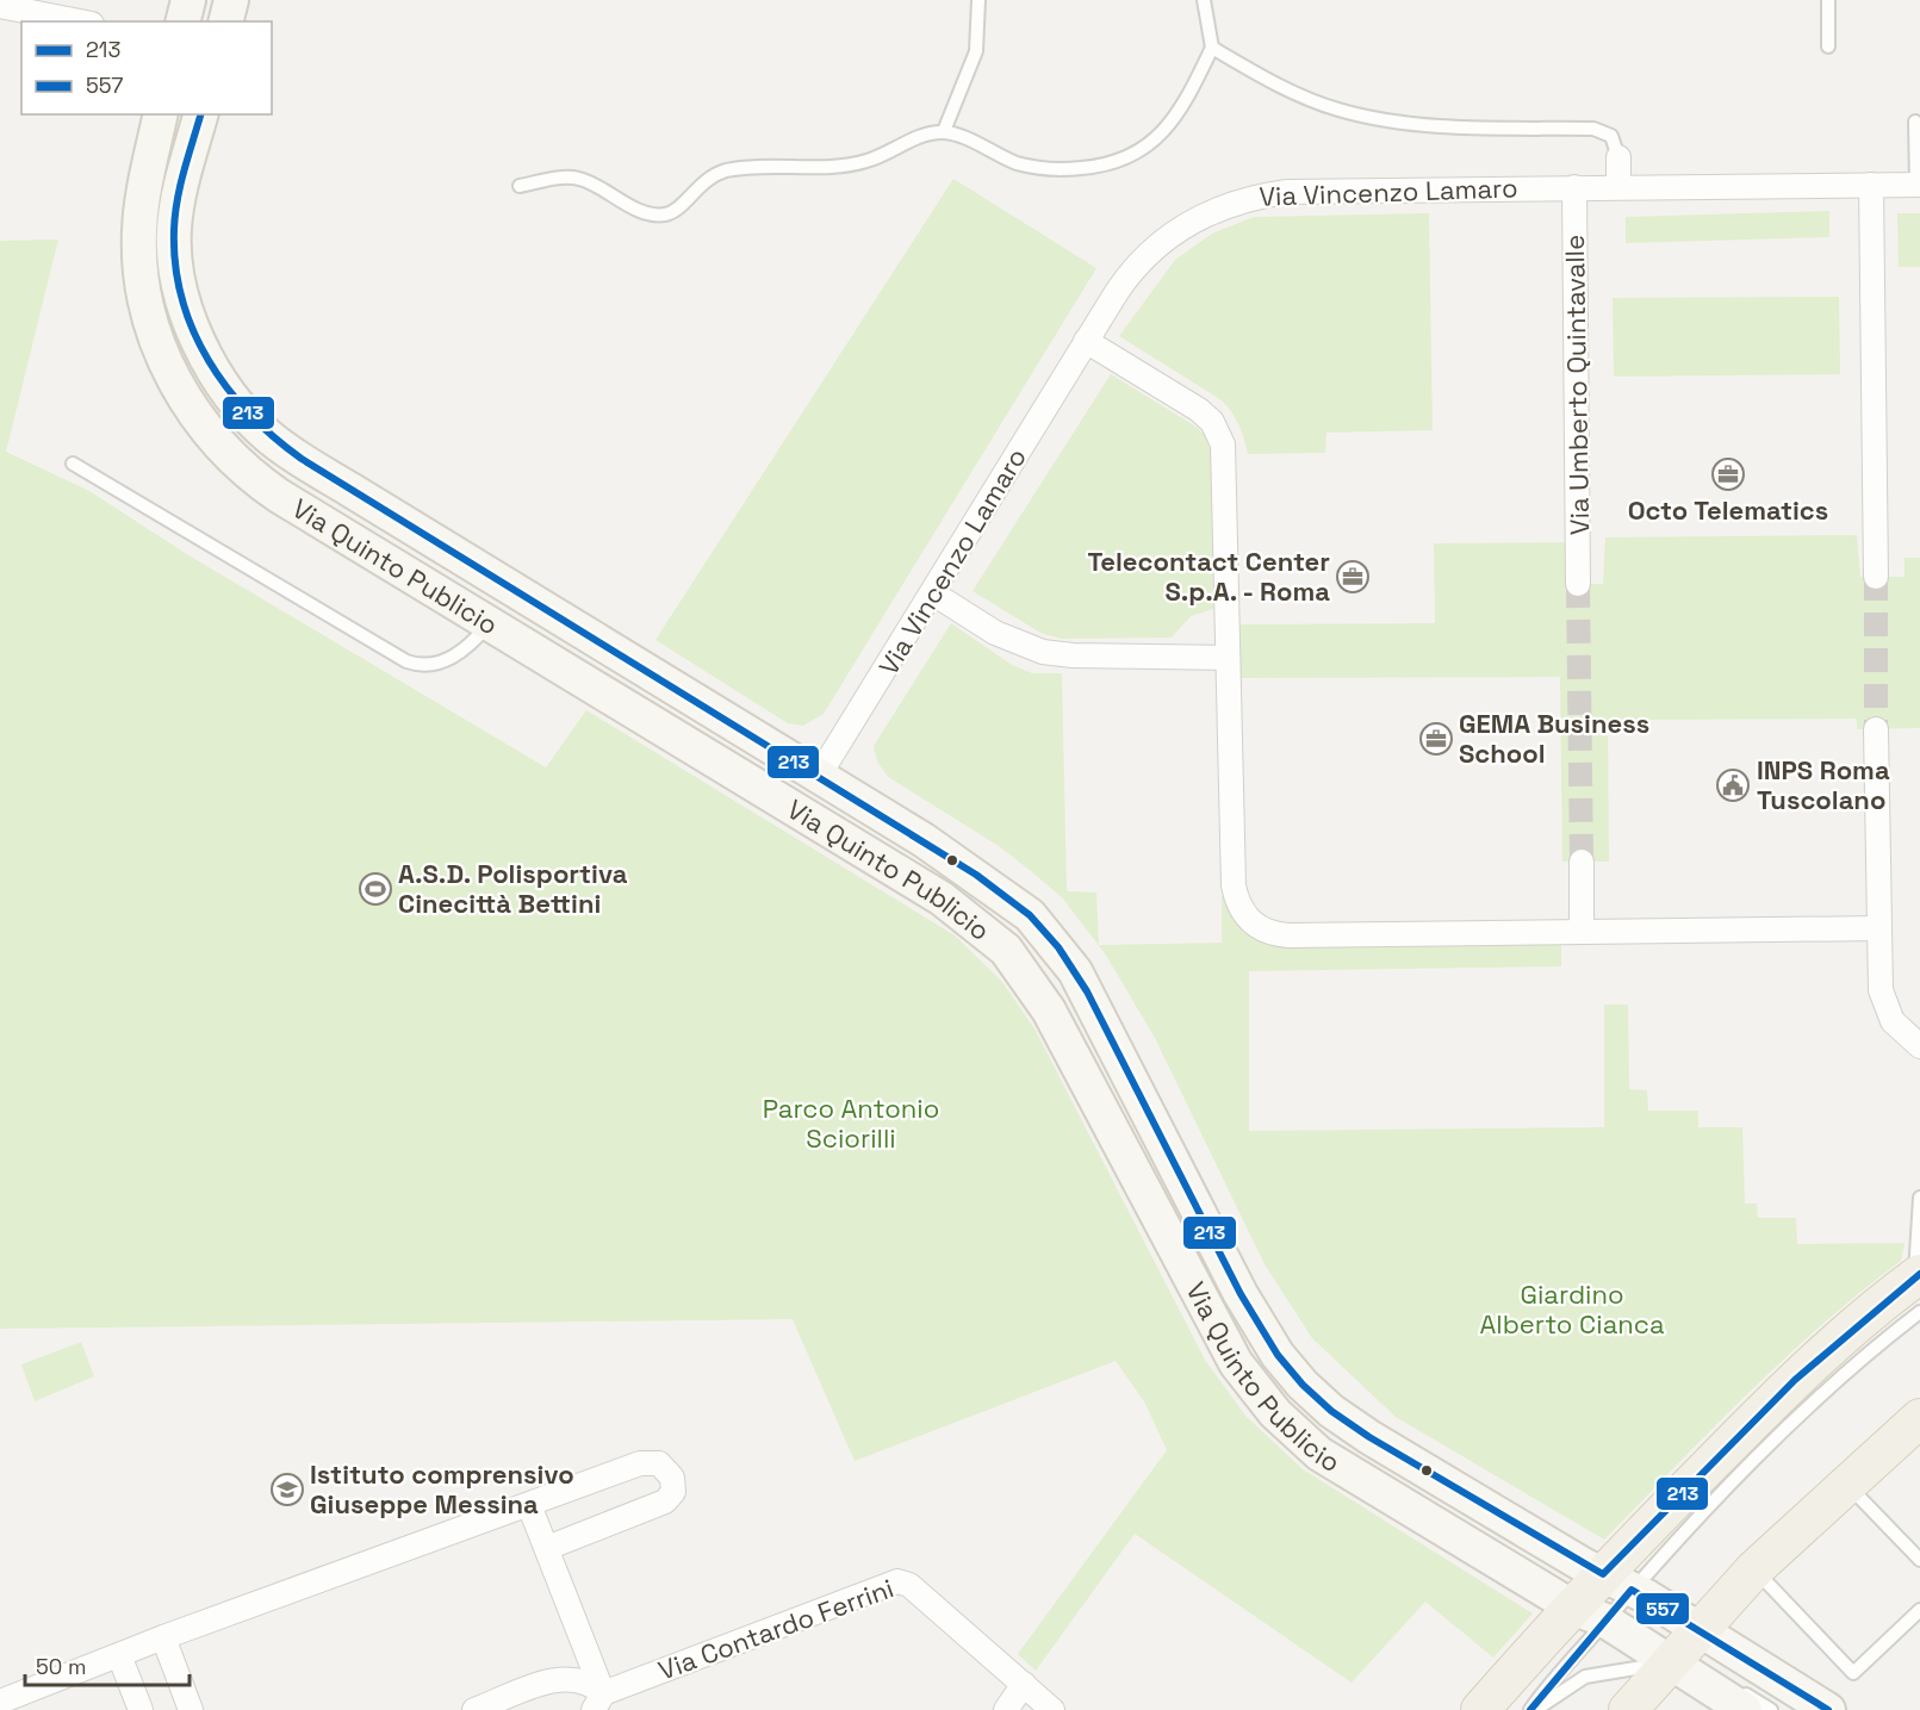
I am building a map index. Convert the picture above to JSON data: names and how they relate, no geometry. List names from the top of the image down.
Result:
{
  "streets": {
    "street": [
      "Via Vincenzo Lamaro",
      "Via Umberto Quintavalle",
      "Via Quinto Publicio",
      "Via Contardo Ferrini"
    ]
  },
  "crossings": [
    ["Via Vincenzo Lamaro", "Via Umberto Quintavalle"],
    ["Via Vincenzo Lamaro", "Via Quinto Publicio"]
  ],
  "parks": ["Parco Antonio Sciorilli", "Giardino Alberto Cianca"],
  "places": {
    "office": ["Octo Telematics", "Telecontact Center S.p.A. - Roma", "GEMA Business School"],
    "public building": ["INPS Roma Tuscolano"],
    "sports": ["A.S.D. Polisportiva Cinecittà Bettini"],
    "school or university": ["Istituto comprensivo Giuseppe Messina"]
  },
  "lines": ["transit line 213", "transit line 557"],
  "legend": ["213", "557"],
  "scale_bar": "50 m"
}
